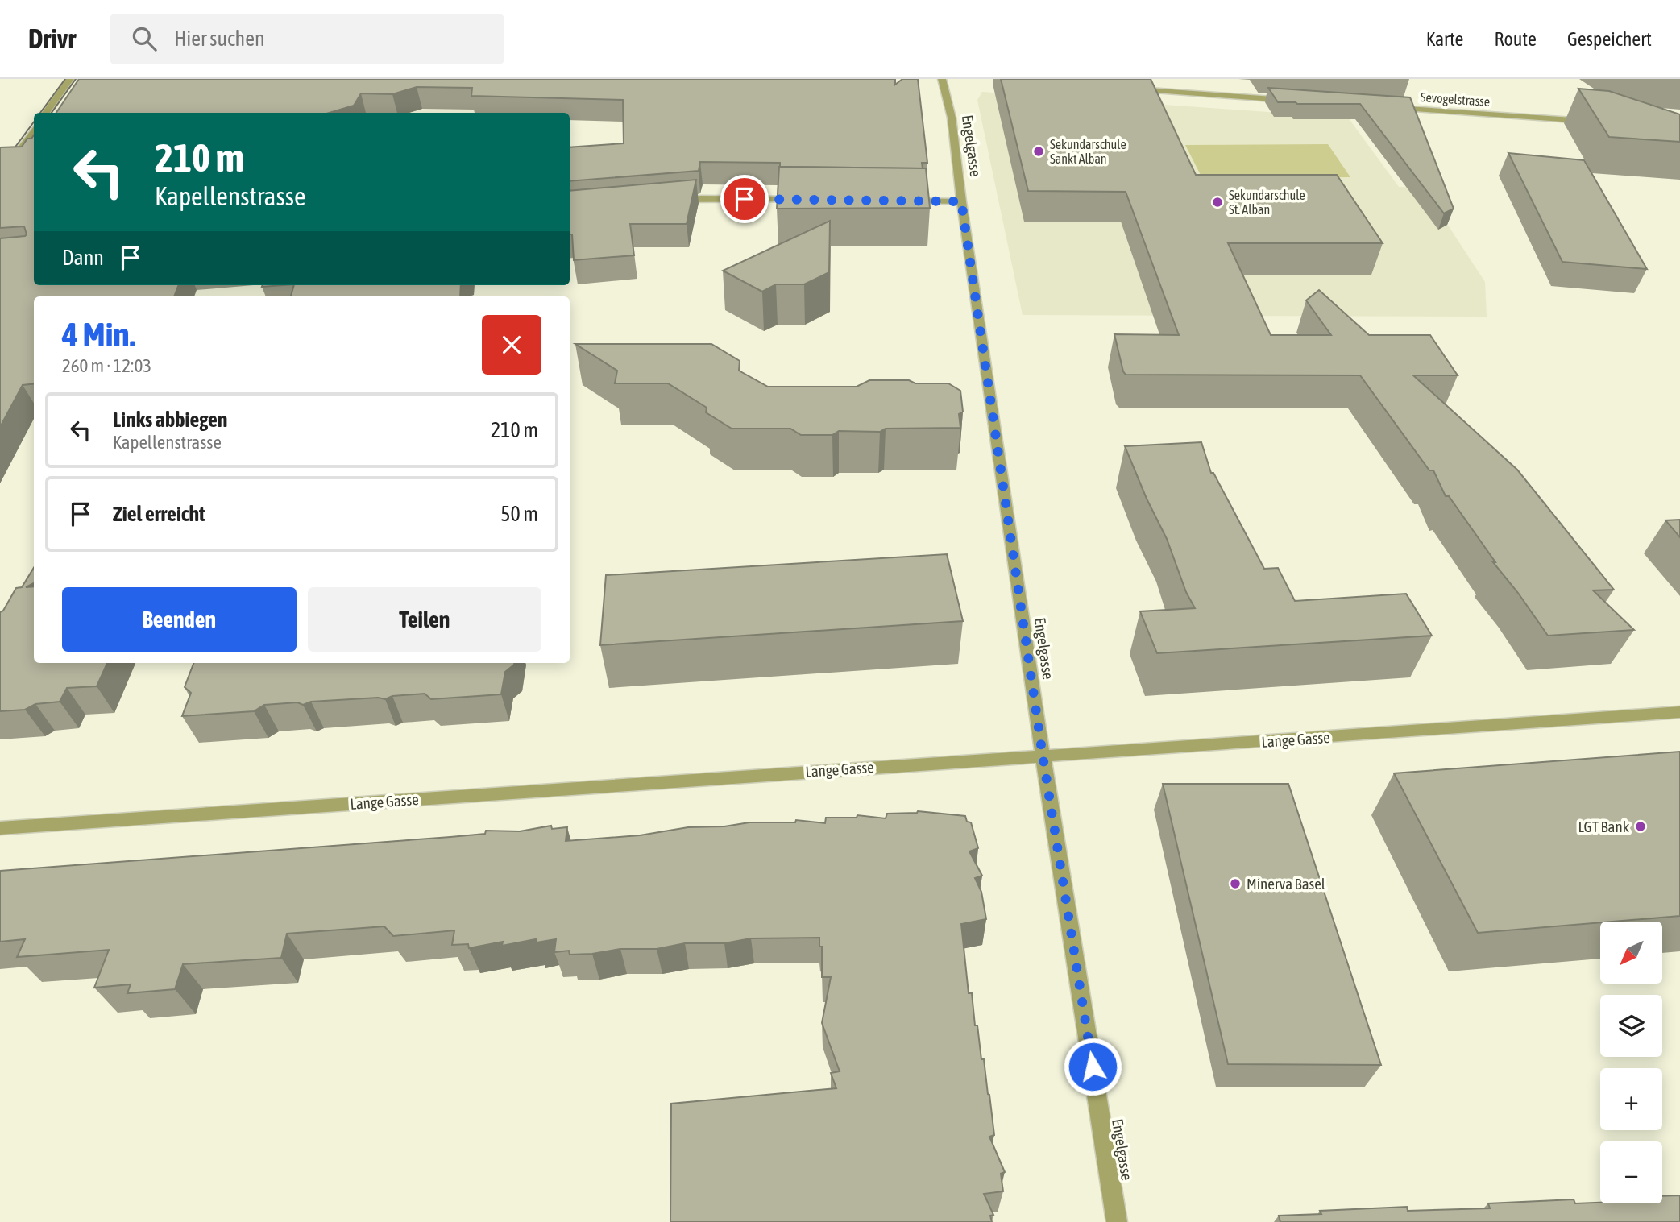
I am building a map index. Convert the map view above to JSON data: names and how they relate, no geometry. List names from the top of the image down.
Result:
{
  "streets": {
    "street": ["Sevogelstrasse", "Engelgasse", "Lange Gasse"]
  },
  "crossings": [
    ["Engelgasse", "Lange Gasse"]
  ],
  "places": [
    "Sekundarschule Sankt Alban",
    "Sekundarschule St. Alban",
    "LGT Bank",
    "Minerva Basel"
  ],
  "north": "bottom left",
  "page": {
    "header": "Drivr",
    "search": "Hier suchen",
    "nav": ["Karte", "Route", "Gespeichert"],
    "turn": ["210 m", "Kapellenstrasse"],
    "then": "Dann",
    "heading": ["4 Min.", "260 m · 12:03"],
    "list": [
      {
        "name": "Links abbiegen",
        "note": "Kapellenstrasse",
        "value": "210 m"
      },
      {
        "name": "Ziel erreicht",
        "value": "50 m"
      }
    ],
    "buttons": ["Beenden", "Teilen"],
    "map_buttons": ["+", "−"]
  }
}
